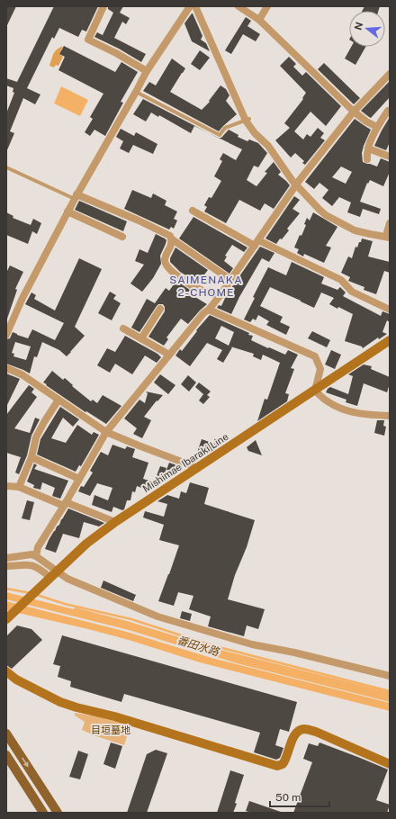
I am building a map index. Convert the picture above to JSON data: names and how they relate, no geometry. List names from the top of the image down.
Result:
{
  "streets": {
    "main road": ["Mishimae Ibaraki Line"]
  },
  "districts": ["SAIMENAKA 2-CHOME"],
  "water": ["番田水路"],
  "parks": ["目垣墓地"],
  "scale_bar": "50 m",
  "north": "left"
}
